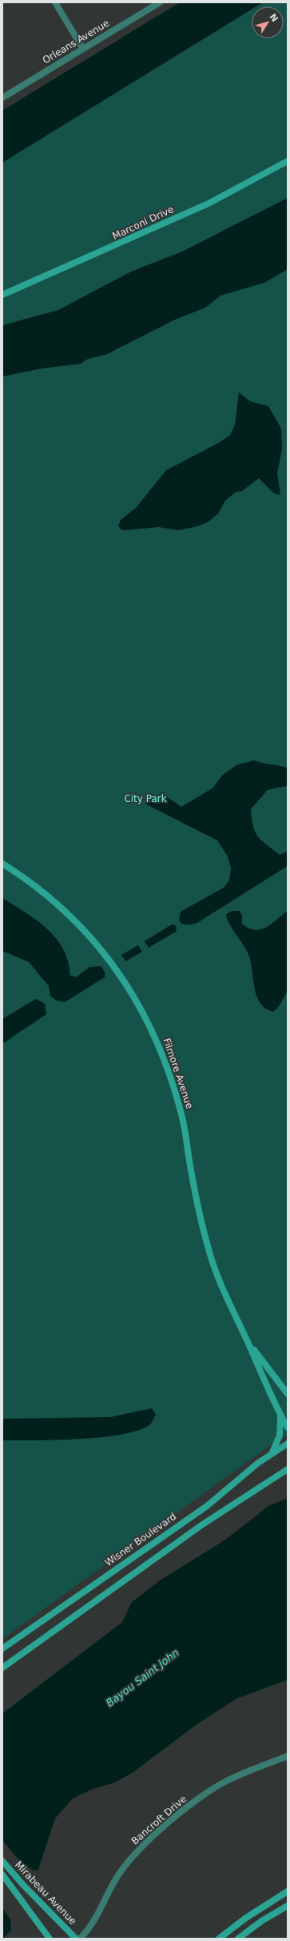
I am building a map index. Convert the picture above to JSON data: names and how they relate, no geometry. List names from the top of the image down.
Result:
{
  "streets": {
    "street": [
      "Orleans Avenue",
      "Marconi Drive",
      "Filmore Avenue",
      "Wisner Boulevard",
      "Bancroft Drive",
      "Mirabeau Avenue"
    ]
  },
  "water": ["Bayou Saint John"],
  "parks": ["City Park"],
  "north": "top right"
}
